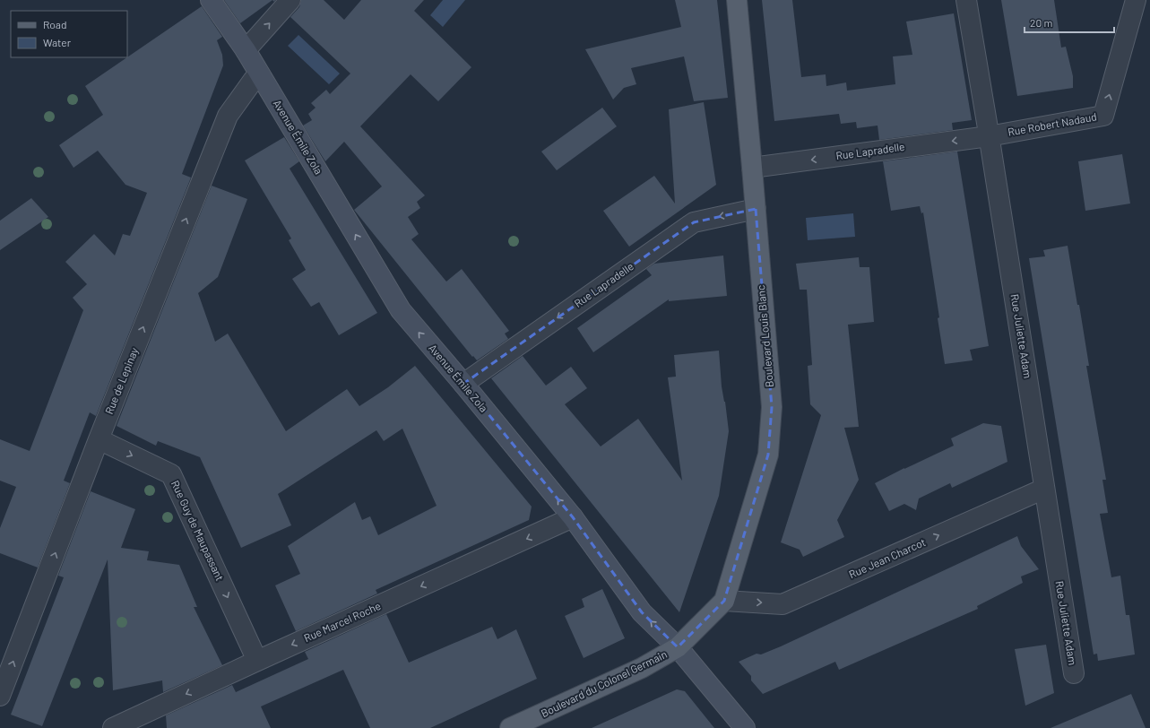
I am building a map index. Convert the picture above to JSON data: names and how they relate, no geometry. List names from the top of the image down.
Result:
{
  "streets": {
    "main road": ["Boulevard Louis Blanc", "Boulevard du Colonel Germain"],
    "street": [
      "Rue Robert Nadaud",
      "Avenue Émile Zola",
      "Rue Lapradelle",
      "Rue Juliette Adam",
      "Rue de Lepinay",
      "Rue Guy de Maupassant",
      "Rue Jean Charcot",
      "Rue Marcel Roche"
    ]
  },
  "crossings": [
    ["Rue Robert Nadaud", "Rue Lapradelle"],
    ["Rue Robert Nadaud", "Rue Juliette Adam"],
    ["Avenue Émile Zola", "Rue Lapradelle"],
    ["Avenue Émile Zola", "Boulevard Louis Blanc"],
    ["Avenue Émile Zola", "Rue de Lepinay"],
    ["Avenue Émile Zola", "Rue Marcel Roche"],
    ["Avenue Émile Zola", "Boulevard du Colonel Germain"],
    ["Rue Lapradelle", "Boulevard Louis Blanc"],
    ["Rue Lapradelle", "Rue Juliette Adam"],
    ["Boulevard Louis Blanc", "Rue Jean Charcot"],
    ["Boulevard Louis Blanc", "Boulevard du Colonel Germain"],
    ["Rue Juliette Adam", "Rue Jean Charcot"],
    ["Rue de Lepinay", "Rue Guy de Maupassant"],
    ["Rue Guy de Maupassant", "Rue Marcel Roche"]
  ],
  "one_way": [
    "Rue Robert Nadaud",
    "Avenue Émile Zola",
    "Rue Lapradelle",
    "Rue de Lepinay",
    "Rue Guy de Maupassant",
    "Rue Jean Charcot",
    "Rue Marcel Roche"
  ],
  "legend": ["Road", "Water"],
  "scale_bar": "20 m"
}
